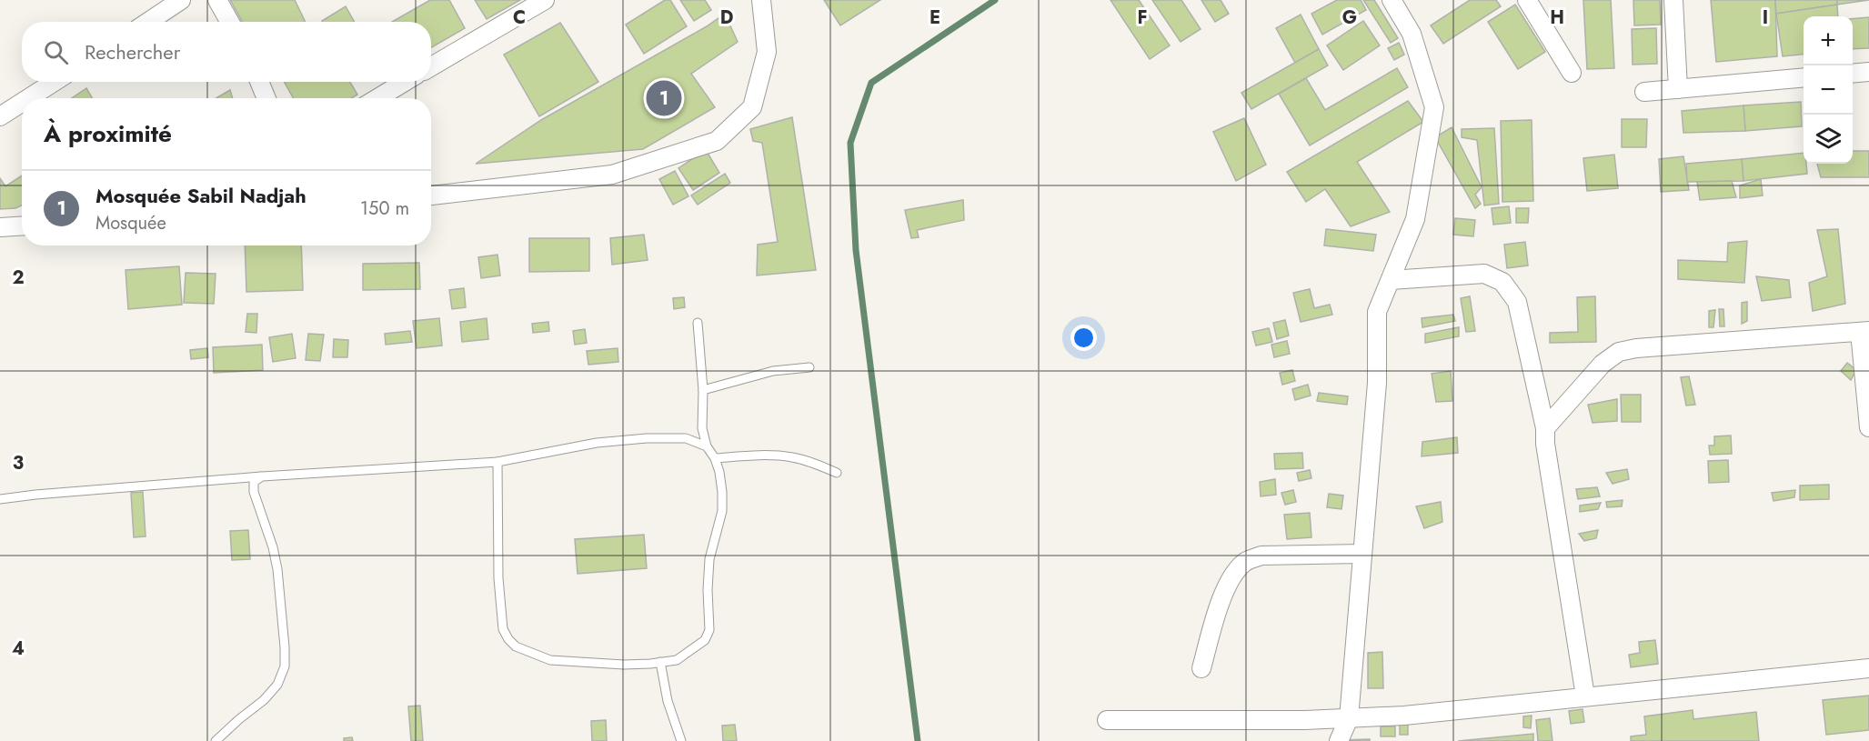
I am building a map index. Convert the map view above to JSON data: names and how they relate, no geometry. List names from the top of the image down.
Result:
{
  "page": {
    "map_buttons": ["+", "−"],
    "search": "Rechercher",
    "pins": "1",
    "heading": "À proximité",
    "list": [
      {
        "mark": "1",
        "name": "Mosquée Sabil Nadjah",
        "note": "Mosquée",
        "value": "150 m"
      }
    ]
  },
  "grid": {
    "columns": [
      "C",
      "D",
      "E",
      "F",
      "G",
      "H",
      "I"
    ],
    "rows": ["2", "3", "4"]
  }
}
